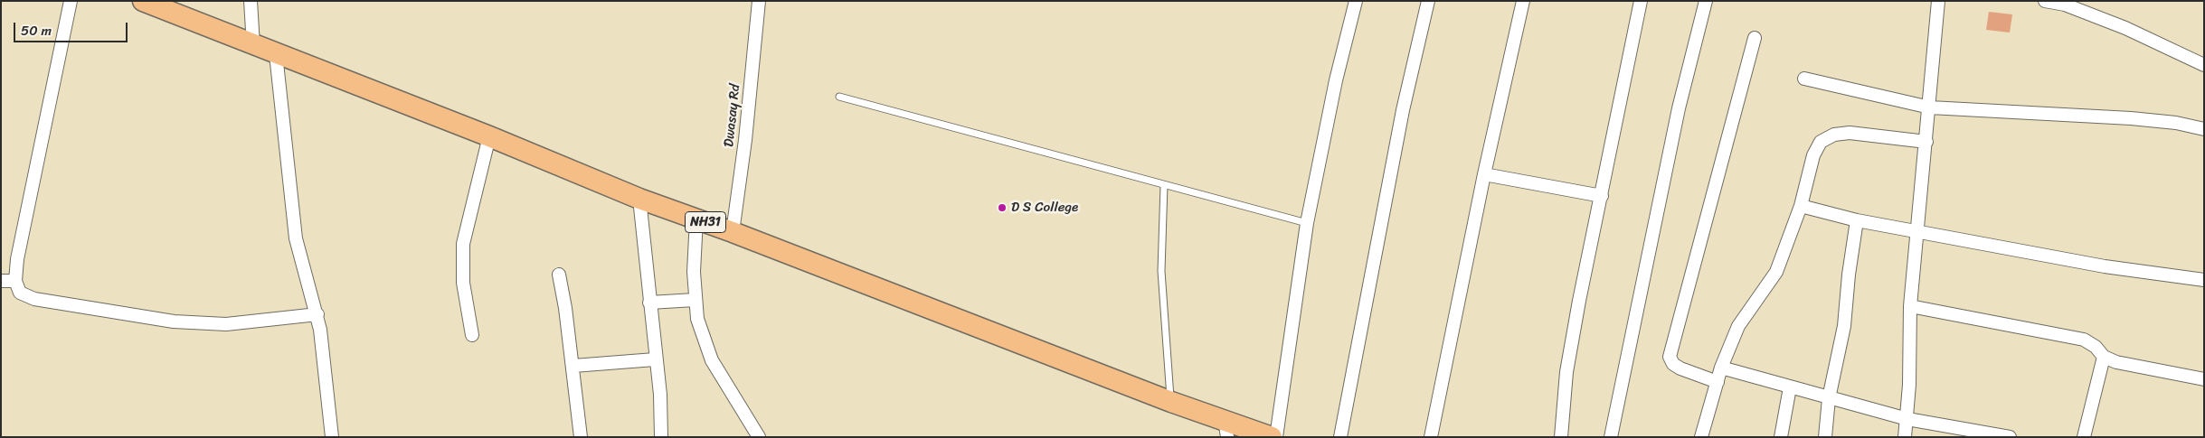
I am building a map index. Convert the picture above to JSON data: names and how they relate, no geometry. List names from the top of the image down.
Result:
{
  "streets": {
    "highway": ["NH31"],
    "street": ["Dwasay Rd"]
  },
  "crossings": [
    ["Dwasay Rd", "NH31"]
  ],
  "places": ["D S College"],
  "scale_bar": "50 m"
}
